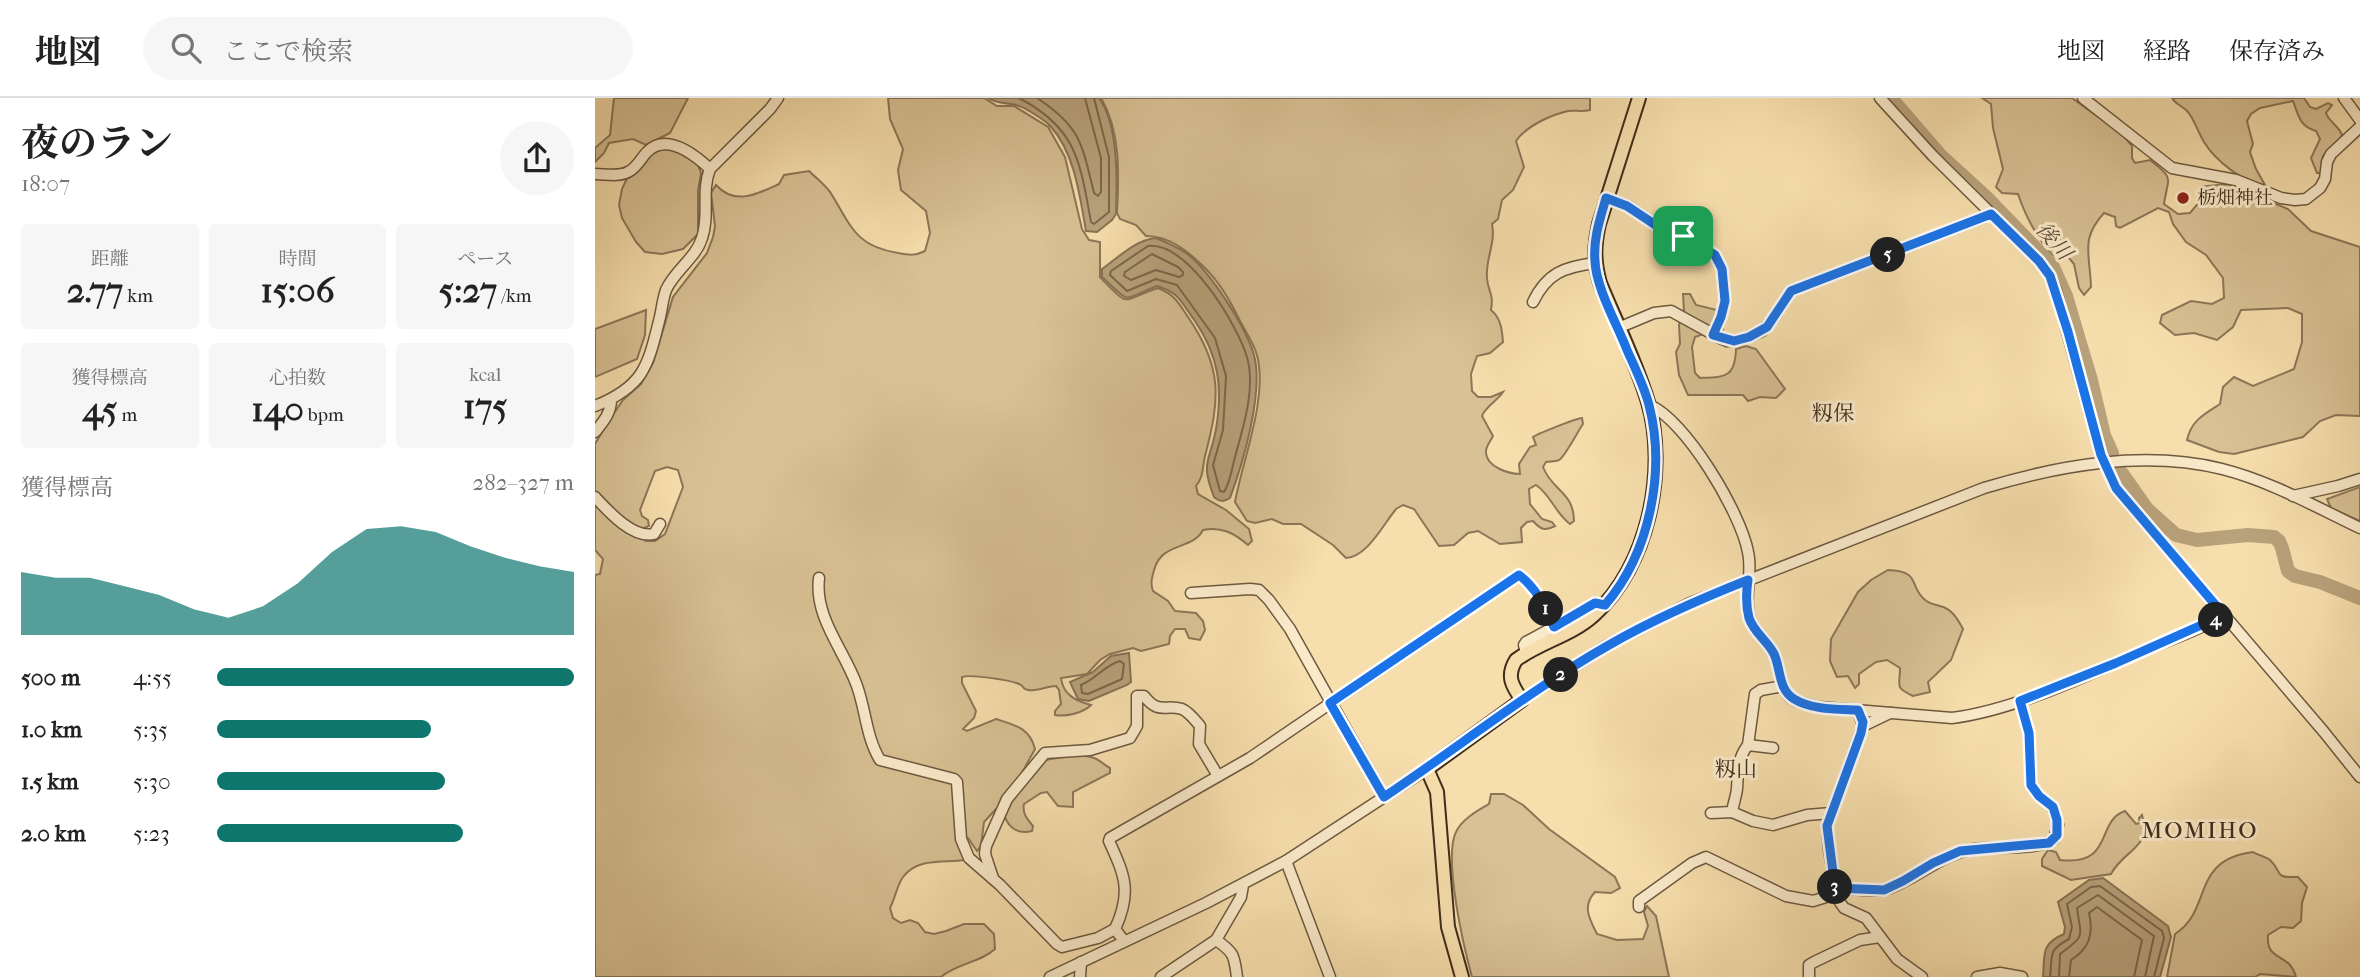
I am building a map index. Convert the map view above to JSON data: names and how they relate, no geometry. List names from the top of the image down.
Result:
{
  "districts": ["籾保", "籾山", "MOMIHO"],
  "water": ["後川"],
  "places": ["栃畑神社"],
  "page": {
    "header": "地図",
    "search": "ここで検索",
    "nav": ["地図", "経路", "保存済み"],
    "heading": ["夜のラン", "18:07"],
    "stats": [
      ["距離", "2.77 km"],
      ["時間", "15:06"],
      ["ペース", "5:27 /km"],
      ["獲得標高", "45 m"],
      ["心拍数", "140 bpm"],
      ["kcal", "175"]
    ],
    "pins": [
      "5",
      "1",
      "4",
      "2",
      "3"
    ],
    "chart": ["獲得標高", "282–327 m"],
    "list": [
      {
        "name": "500 m",
        "note": "4:55"
      },
      {
        "name": "1.0 km",
        "note": "5:35"
      },
      {
        "name": "1.5 km",
        "note": "5:30"
      },
      {
        "name": "2.0 km",
        "note": "5:23"
      }
    ]
  }
}
